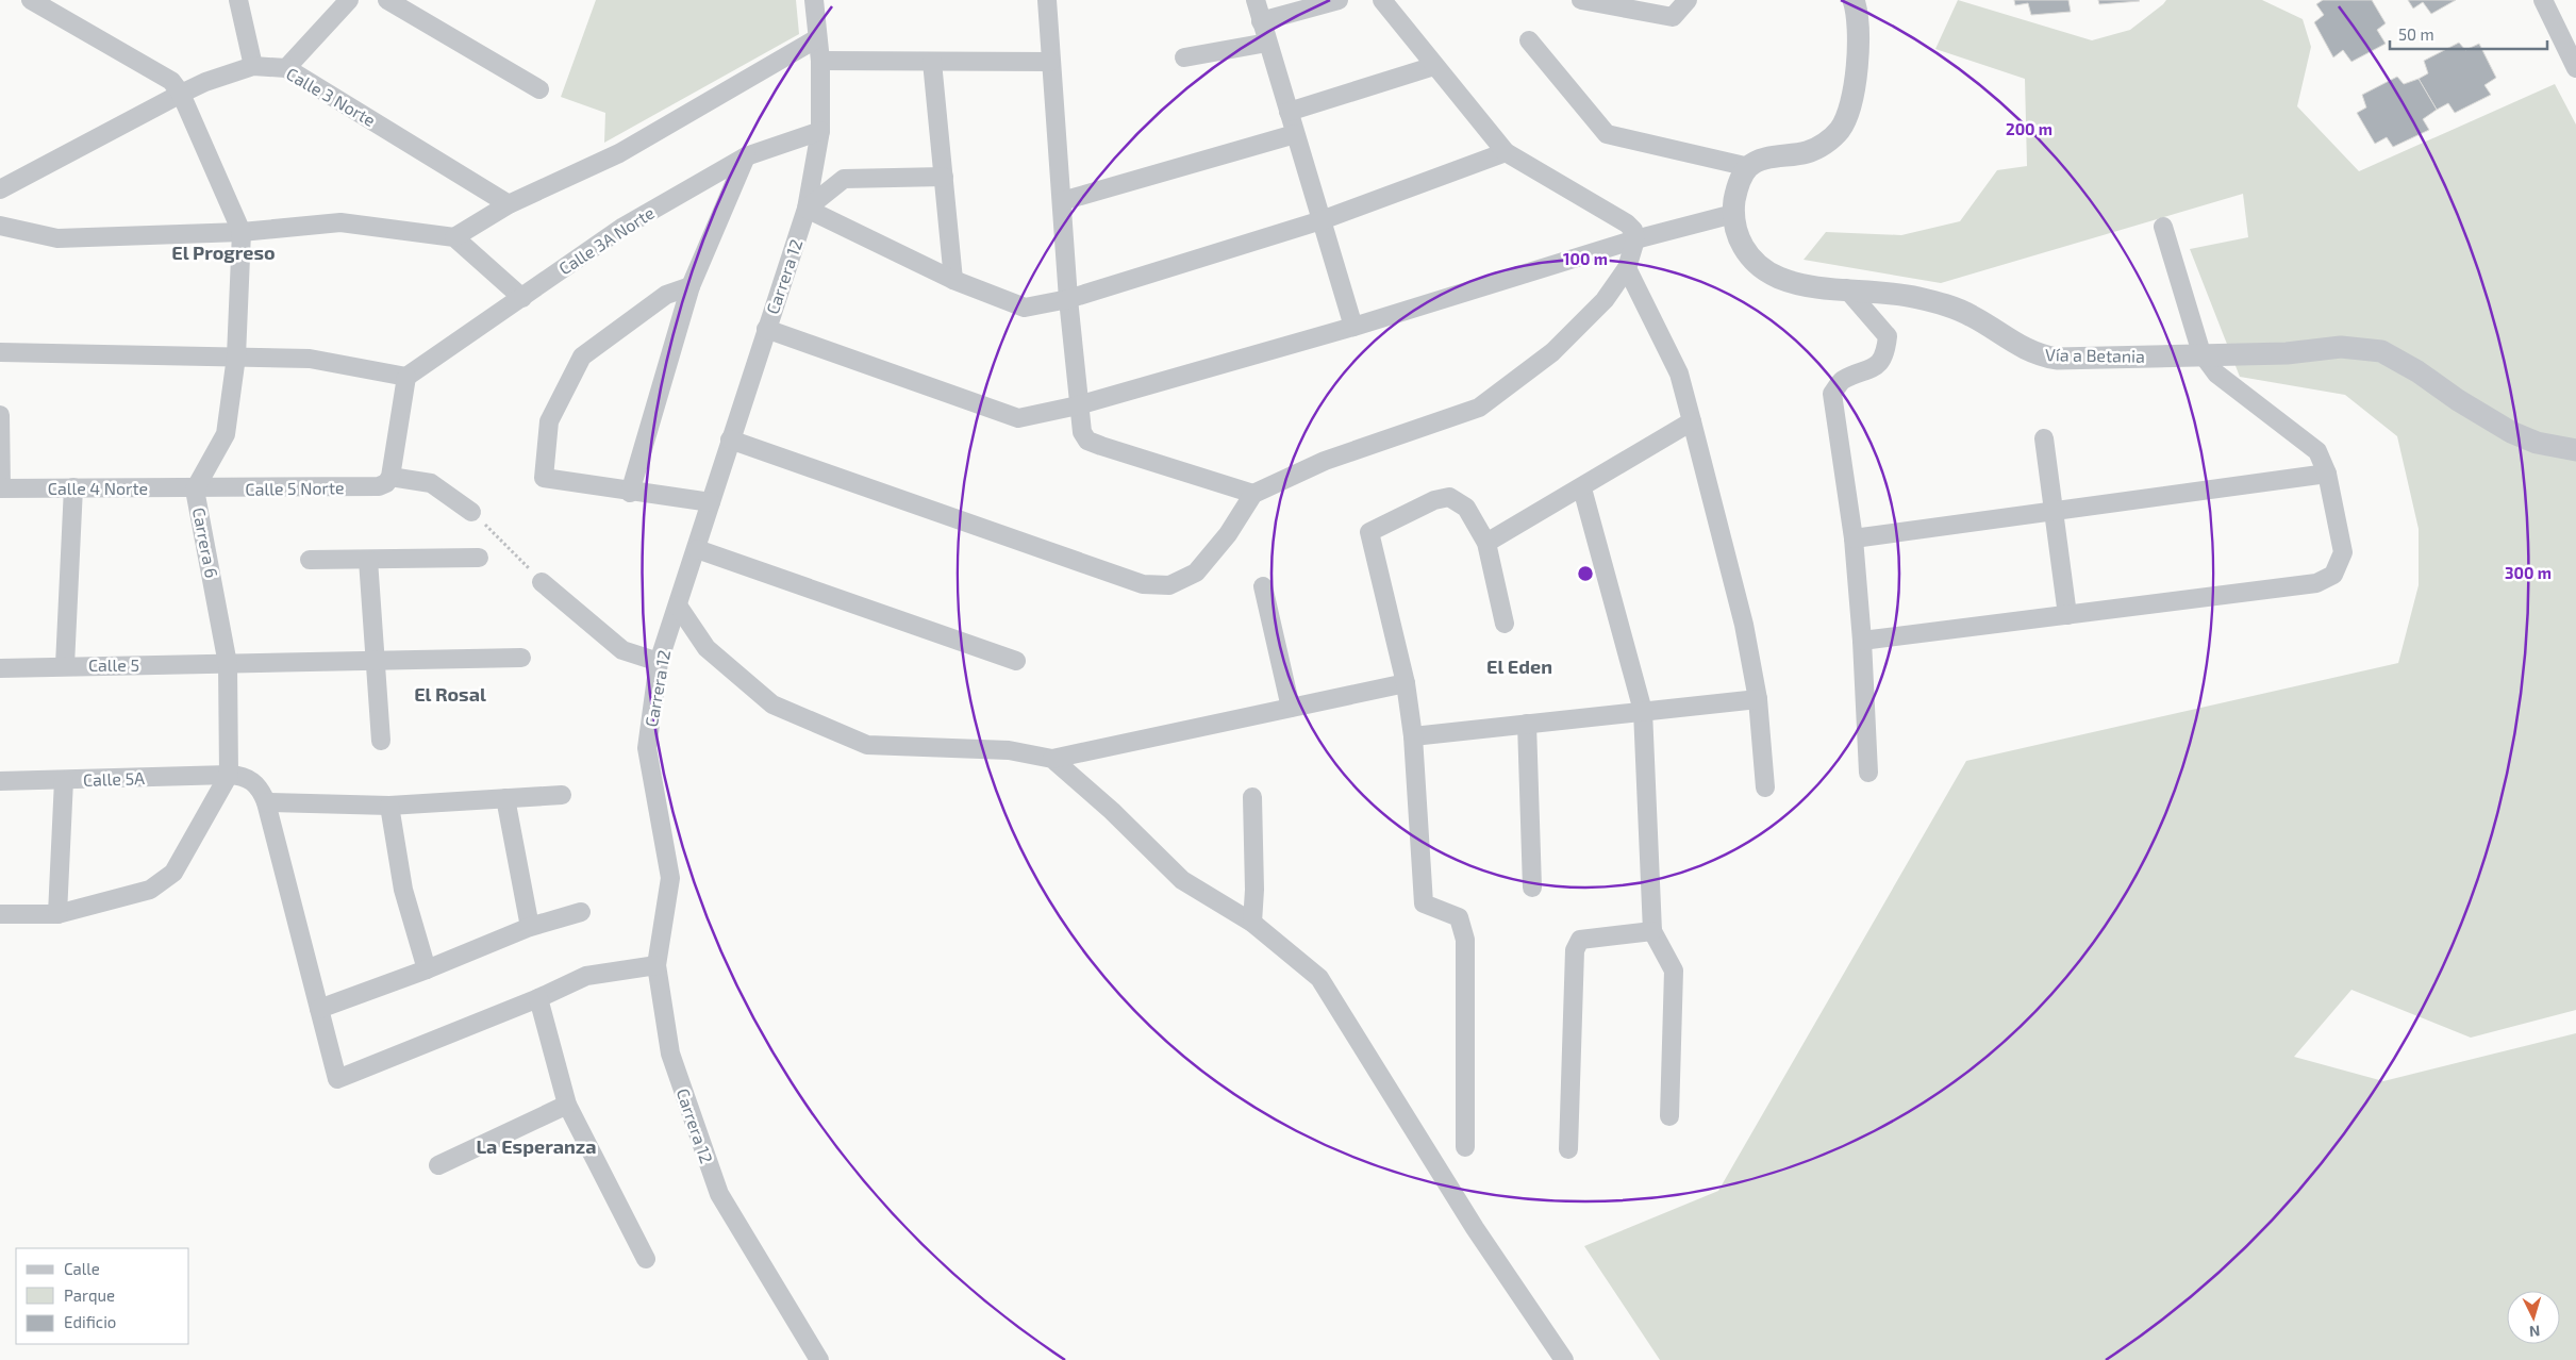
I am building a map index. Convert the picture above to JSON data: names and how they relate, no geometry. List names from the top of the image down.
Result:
{
  "streets": {
    "street": [
      "Calle 3 Norte",
      "Calle 3A Norte",
      "Carrera 12",
      "Vía a Betania",
      "Calle 4 Norte",
      "Calle 5 Norte",
      "Carrera 6",
      "Calle 5",
      "Calle 5A"
    ]
  },
  "crossings": [
    ["Calle 3 Norte", "Carrera 6"],
    ["Calle 3A Norte", "Carrera 12"],
    ["Calle 4 Norte", "Calle 5 Norte"],
    ["Calle 4 Norte", "Carrera 6"],
    ["Calle 5 Norte", "Carrera 6"],
    ["Carrera 6", "Calle 5"],
    ["Carrera 6", "Calle 5A"]
  ],
  "districts": [
    "El Progreso",
    "El Eden",
    "El Rosal",
    "La Esperanza"
  ],
  "legend": ["Calle", "Parque", "Edificio"],
  "scale_bar": "50 m",
  "north": "bottom",
  "rings": ["200 m", "100 m", "300 m"]
}
